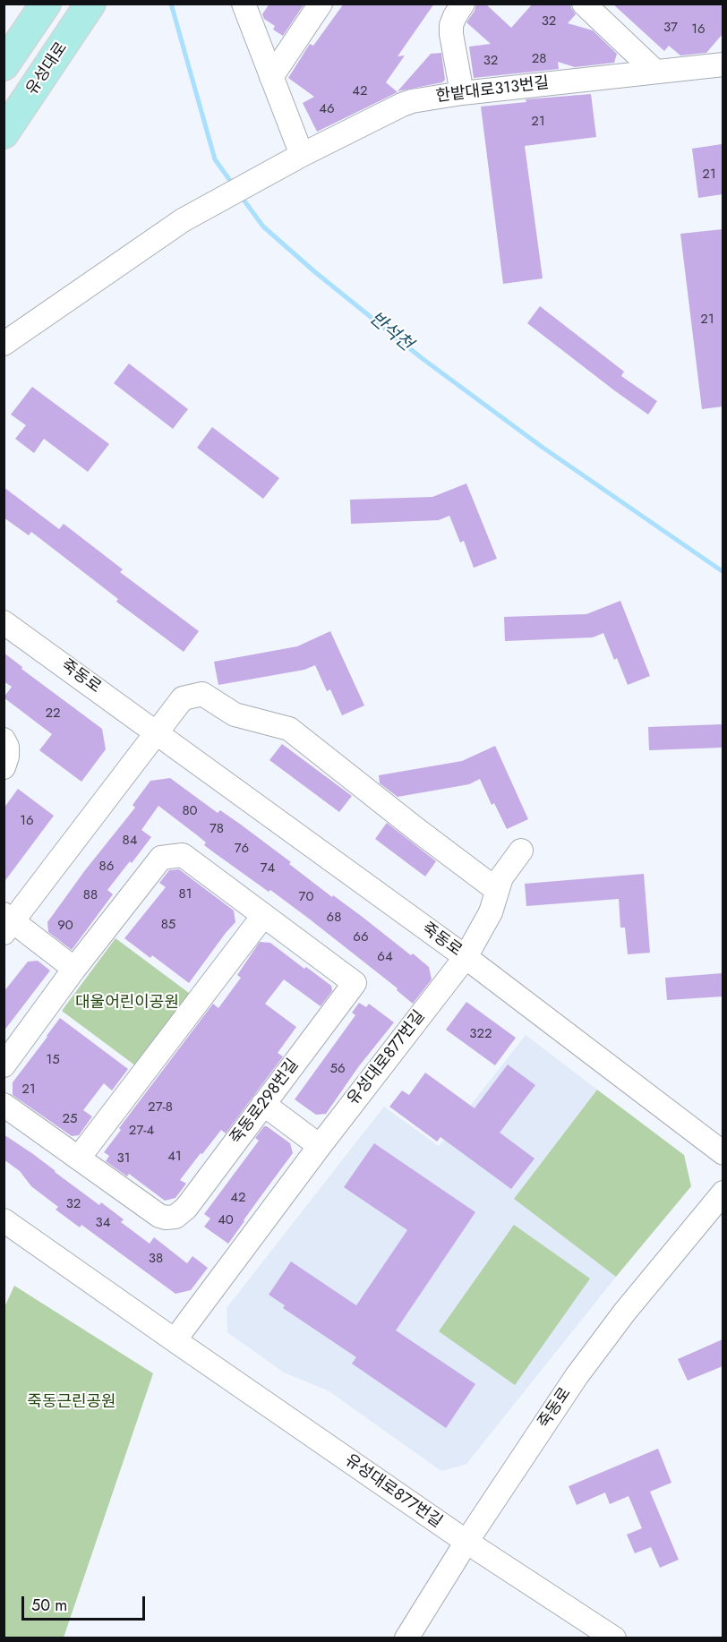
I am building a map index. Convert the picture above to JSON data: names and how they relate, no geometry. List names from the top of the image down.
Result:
{
  "streets": {
    "main road": ["유성대로"],
    "street": [
      "한밭대로313번길",
      "죽동로",
      "유성대로877번길",
      "죽동로298번길"
    ]
  },
  "crossings": [
    ["죽동로", "유성대로877번길"]
  ],
  "water": ["반석천"],
  "parks": ["대울어린이공원", "죽동근린공원"],
  "house_numbers": [
    "32",
    "37",
    "16",
    "28",
    "32",
    "42",
    "46",
    "21",
    "21",
    "21",
    "22",
    "80",
    "16",
    "78",
    "84",
    "76",
    "86",
    "74",
    "81",
    "88",
    "70",
    "68",
    "85",
    "90",
    "66",
    "64",
    "322",
    "15",
    "56",
    "21",
    "27-8",
    "25",
    "27-4",
    "41",
    "31",
    "42",
    "32",
    "40",
    "34",
    "38"
  ],
  "scale_bar": "50 m"
}
